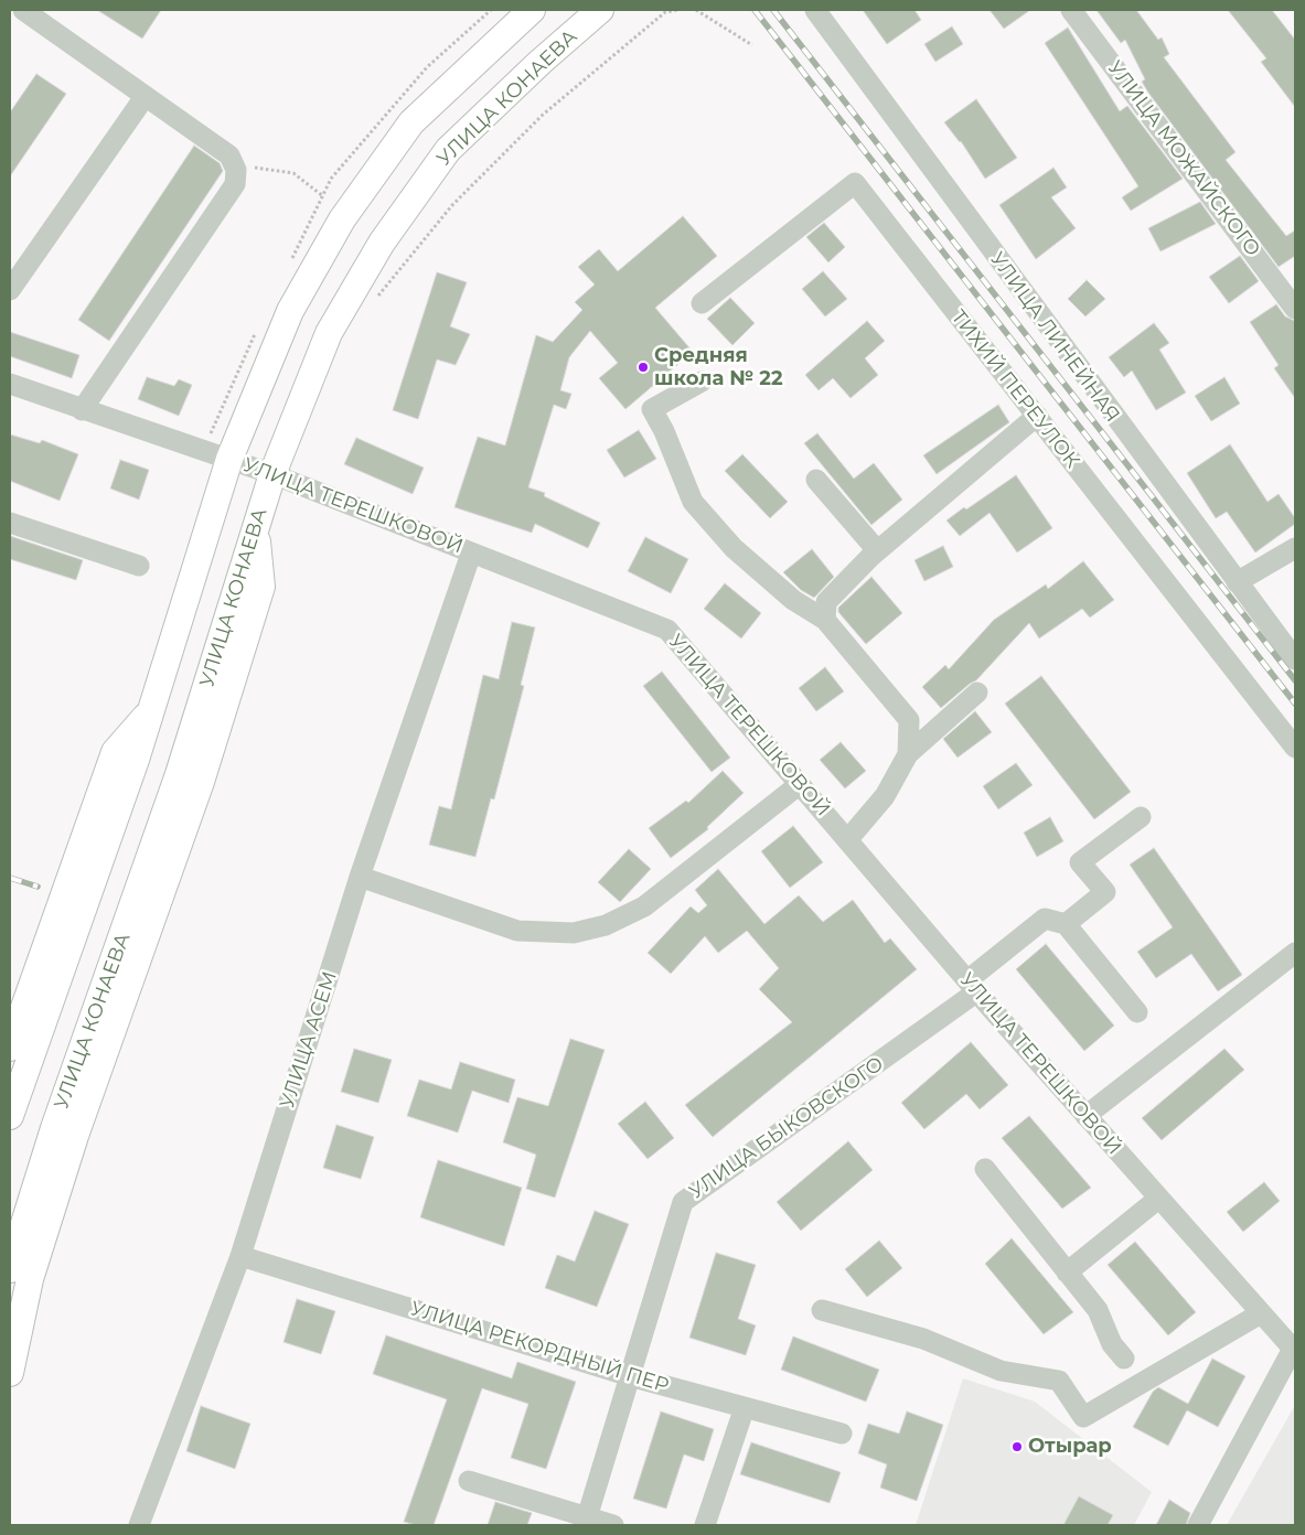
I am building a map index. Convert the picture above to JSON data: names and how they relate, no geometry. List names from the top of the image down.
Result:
{
  "streets": {
    "main road": ["УЛИЦА КОНАЕВА"],
    "street": [
      "УЛИЦА МОЖАЙСКОГО",
      "УЛИЦА ЛИНЕЙНАЯ",
      "ТИХИЙ ПЕРЕУЛОК",
      "УЛИЦА ТЕРЕШКОВОЙ",
      "УЛИЦА АСЕМ",
      "УЛИЦА БЫКОВСКОГО",
      "УЛИЦА РЕКОРДНЫЙ ПЕР"
    ]
  },
  "crossings": [
    ["УЛИЦА КОНАЕВА", "УЛИЦА ТЕРЕШКОВОЙ"],
    ["УЛИЦА ТЕРЕШКОВОЙ", "УЛИЦА АСЕМ"],
    ["УЛИЦА ТЕРЕШКОВОЙ", "УЛИЦА БЫКОВСКОГО"],
    ["УЛИЦА АСЕМ", "УЛИЦА РЕКОРДНЫЙ ПЕР"],
    ["УЛИЦА БЫКОВСКОГО", "УЛИЦА РЕКОРДНЫЙ ПЕР"]
  ],
  "places": ["Средняя школа № 22", "Отырар"]
}
